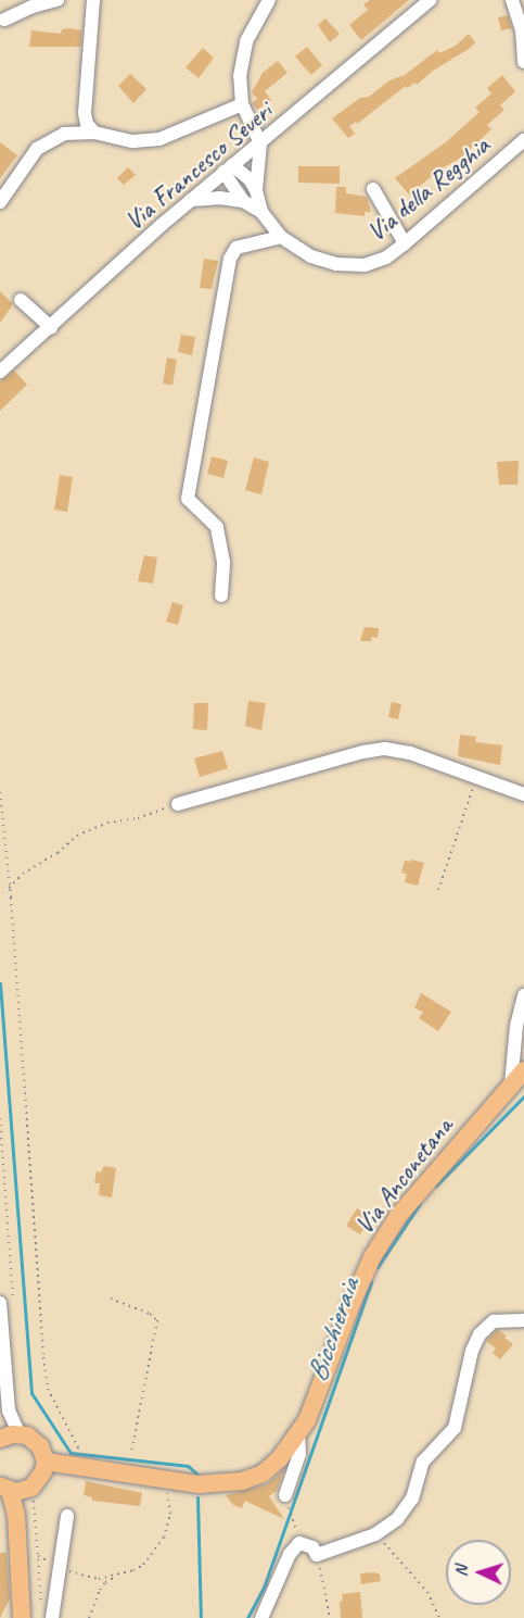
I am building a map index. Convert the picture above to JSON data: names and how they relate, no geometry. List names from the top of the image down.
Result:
{
  "streets": {
    "main road": ["Via Anconetana"],
    "street": ["Via Francesco Severi", "Via della Regghia"]
  },
  "crossings": [
    ["Via Francesco Severi", "Via della Regghia"]
  ],
  "water": ["Bicchieraia"],
  "north": "left"
}
